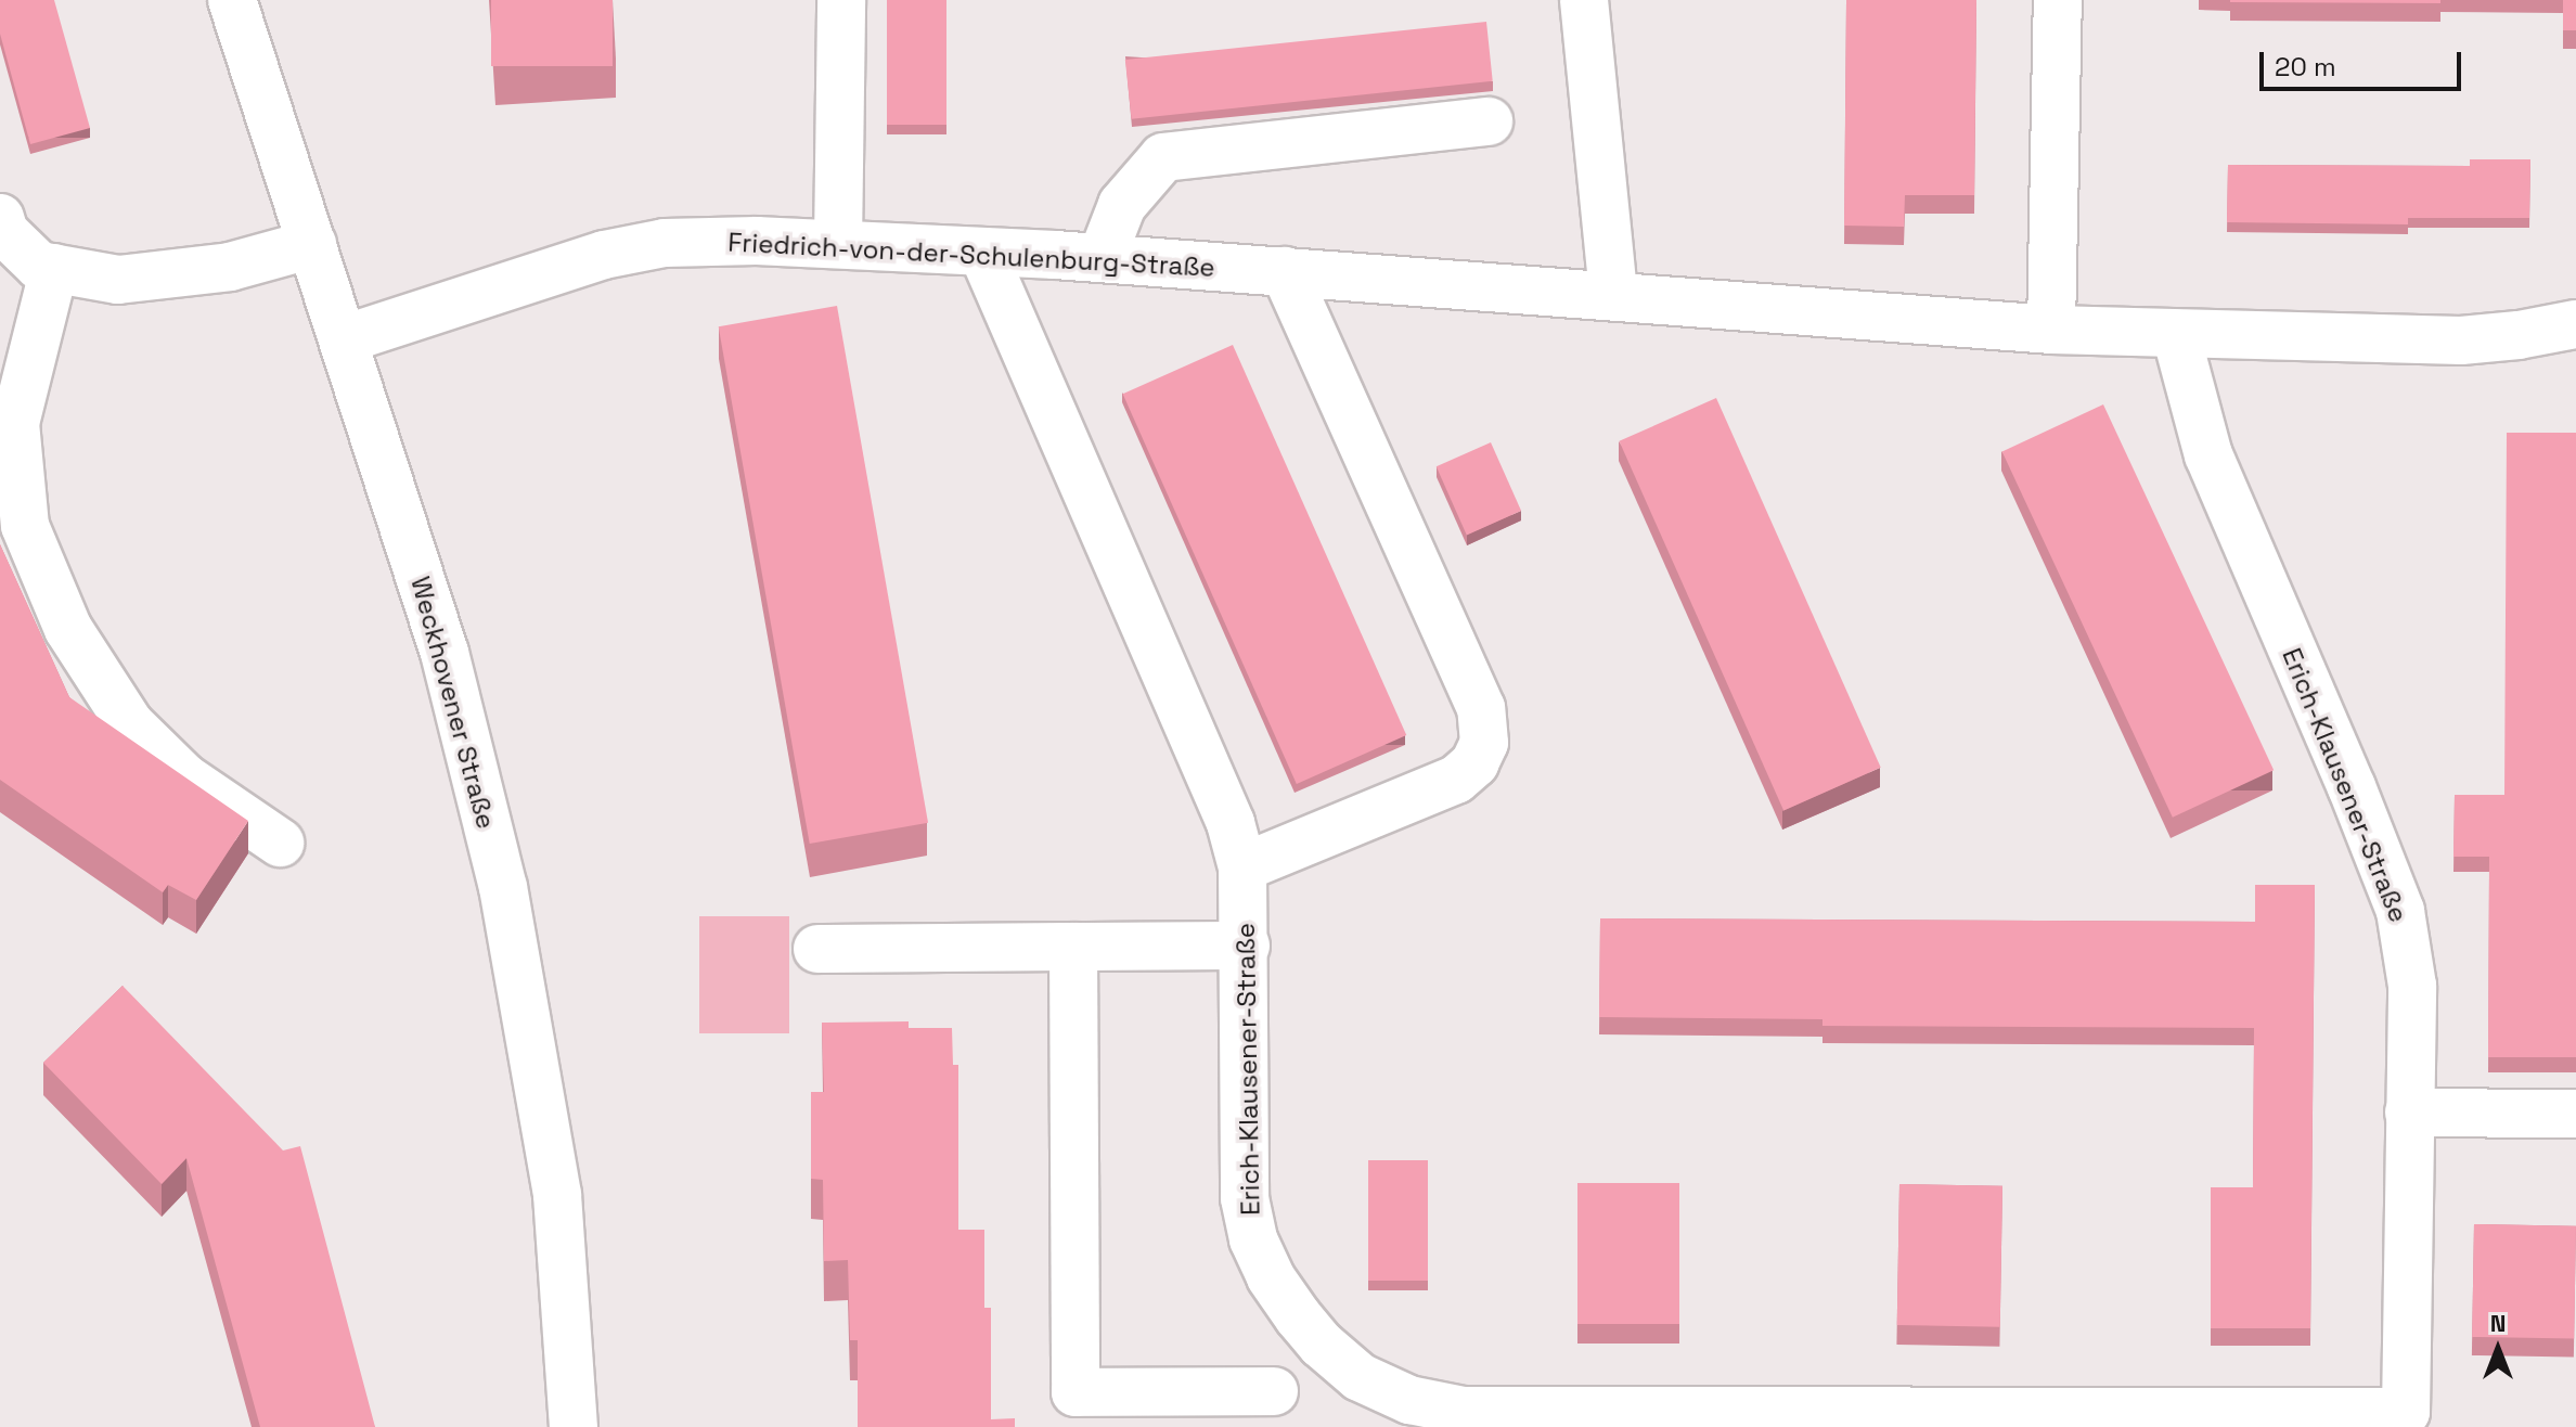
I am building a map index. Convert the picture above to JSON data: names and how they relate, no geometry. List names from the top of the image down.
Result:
{
  "streets": {
    "street": ["Friedrich-von-der-Schulenburg-Straße", "Weckhovener Straße", "Erich-Klausener-Straße"]
  },
  "crossings": [
    ["Friedrich-von-der-Schulenburg-Straße", "Weckhovener Straße"],
    ["Friedrich-von-der-Schulenburg-Straße", "Erich-Klausener-Straße"]
  ],
  "scale_bar": "20 m",
  "north": "top"
}
